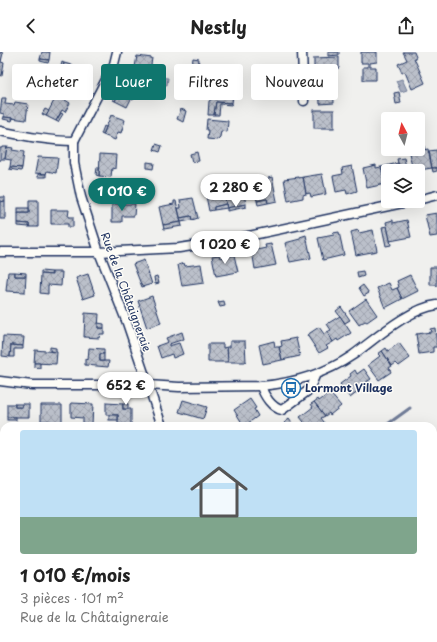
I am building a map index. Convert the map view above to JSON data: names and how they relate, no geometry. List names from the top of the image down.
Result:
{
  "streets": {
    "street": ["Rue de la Châtaigneraie"]
  },
  "places": {
    "bus stop": ["Lormont Village"]
  },
  "north": "top",
  "page": {
    "header": "Nestly",
    "chip": [
      "Acheter",
      "Louer",
      "Filtres",
      "Nouveau"
    ],
    "price": [
      "2 280 €",
      "1 010 €",
      "1 020 €",
      "652 €"
    ],
    "list": [
      {
        "name": "1 010 €/mois",
        "note": "3 pièces · 101 m² · Rue de la Châtaigneraie"
      }
    ]
  }
}
